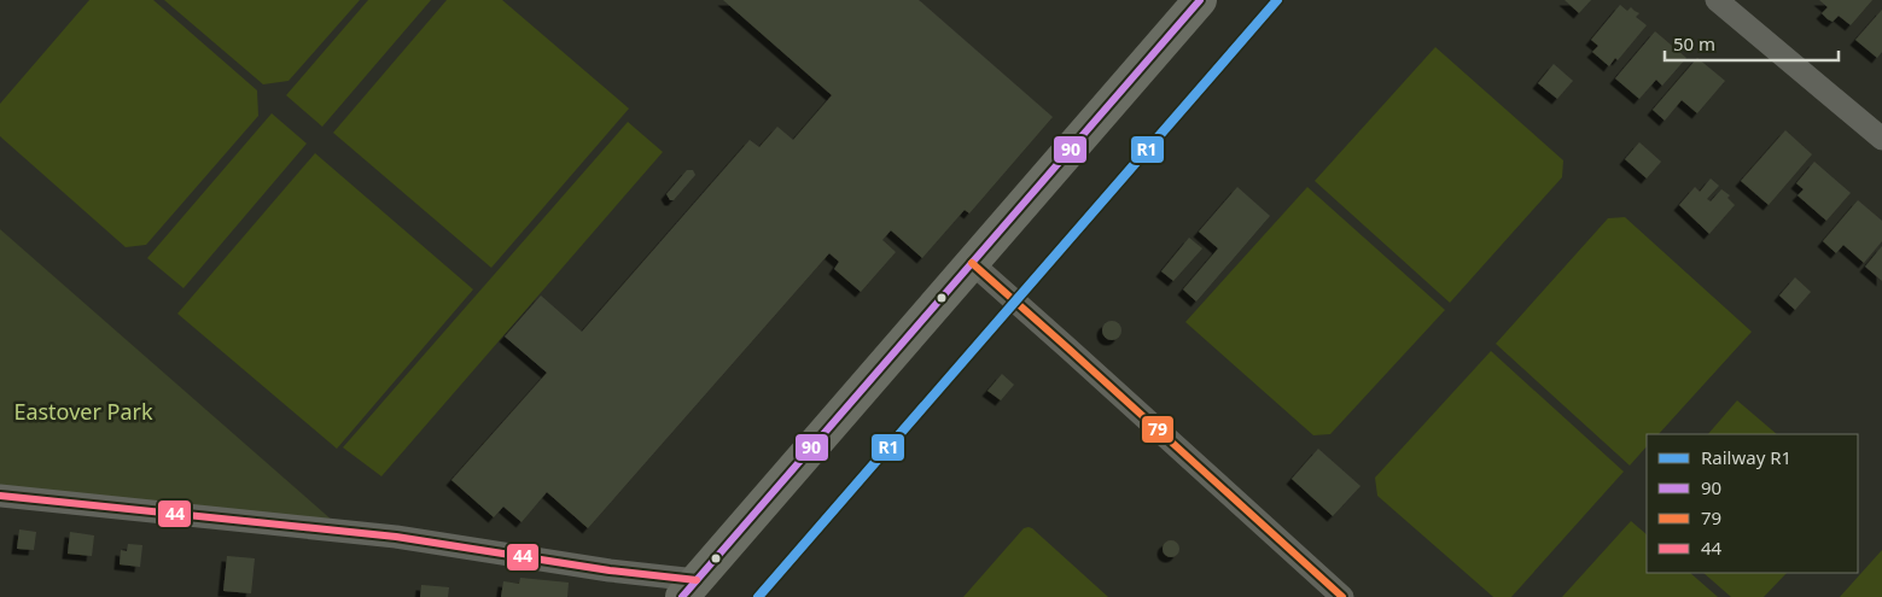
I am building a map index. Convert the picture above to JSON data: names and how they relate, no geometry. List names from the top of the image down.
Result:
{
  "parks": ["Eastover Park"],
  "lines": [
    "rail line R1",
    "transit line 90",
    "transit line 79",
    "transit line 44"
  ],
  "legend": [
    "Railway R1",
    "90",
    "79",
    "44"
  ],
  "scale_bar": "50 m"
}
